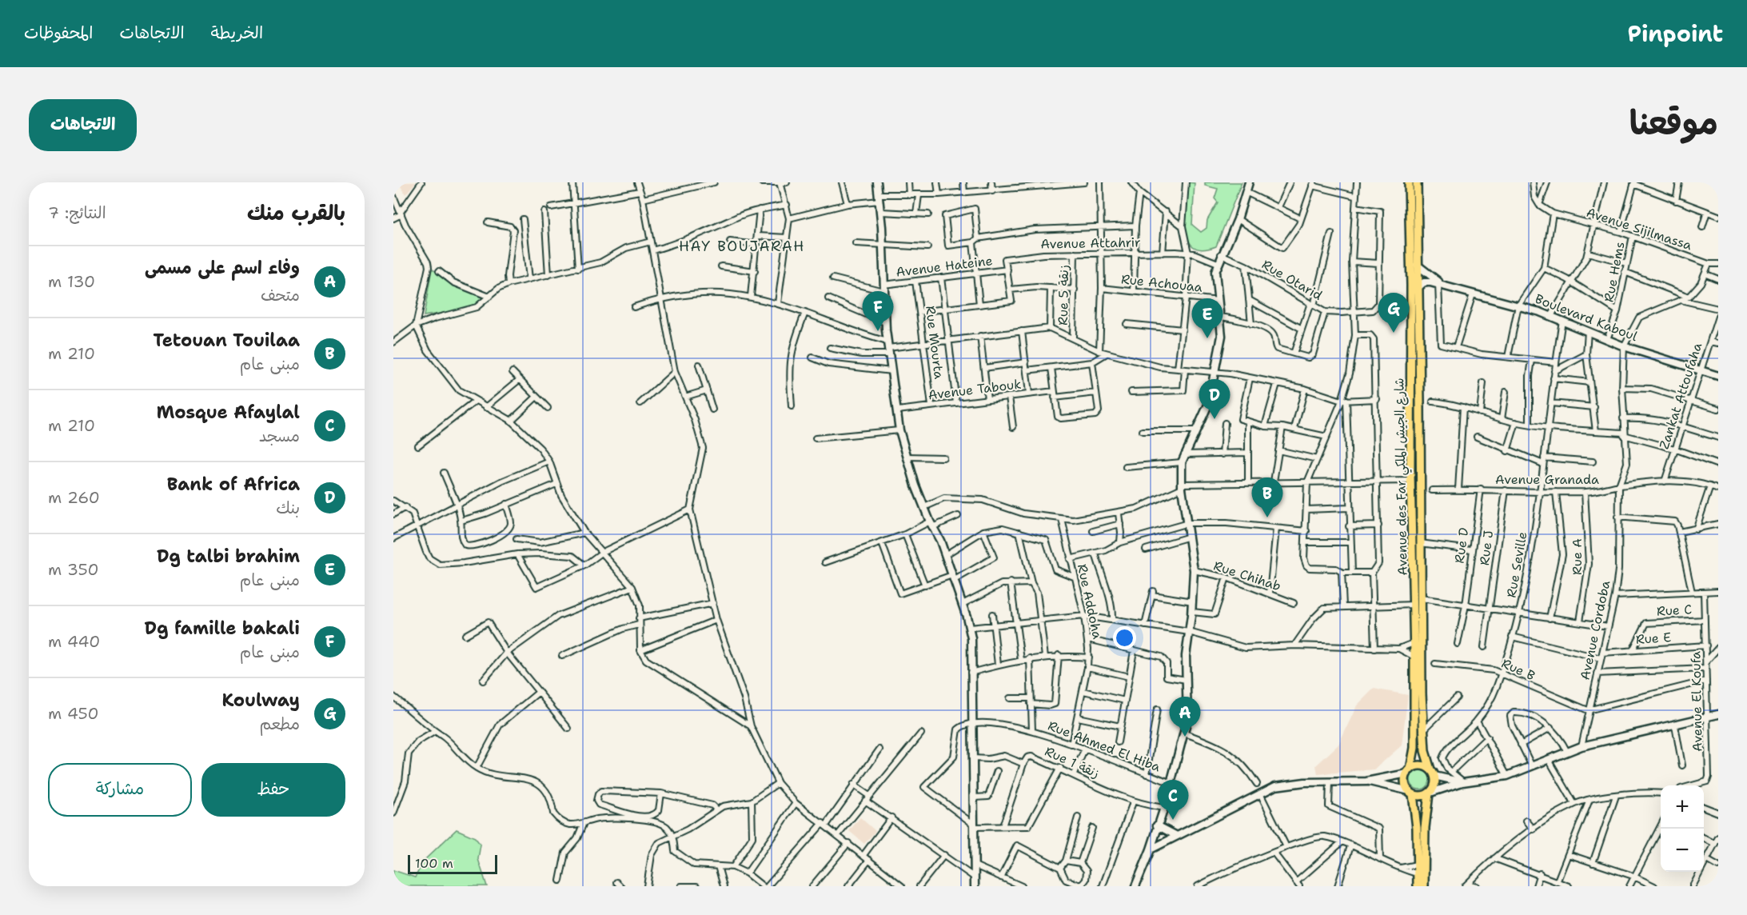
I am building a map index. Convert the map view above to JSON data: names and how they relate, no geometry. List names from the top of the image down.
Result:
{
  "streets": {
    "main road": ["Avenue des Far شارع الجيش الملكي"],
    "street": [
      "Avenue Sijilmassa",
      "Avenue Attahrir",
      "Avenue Hateine",
      "Rue Hems",
      "Rue Otarid",
      "Rue Achouaa",
      "Rue 5 زنقة",
      "Boulevard Kaboul",
      "Rue Mourta",
      "Avenue Tabouk",
      "Zankat Attoufaha",
      "Avenue Granada",
      "Rue D",
      "Rue J",
      "Rue A",
      "Rue Seville",
      "Rue Chihab",
      "Rue Addoha",
      "Rue C",
      "Avenue Cordoba",
      "Rue E",
      "Rue B",
      "Avenue El Koufa",
      "Rue Ahmed El Hiba",
      "Rue 1 زنقة"
    ]
  },
  "crossings": [
    ["Avenue Sijilmassa", "Rue Hems"],
    ["Avenue Attahrir", "Avenue Hateine"],
    ["Avenue Attahrir", "Rue 5 زنقة"],
    ["Avenue Hateine", "Rue Mourta"],
    ["Rue Hems", "Boulevard Kaboul"],
    ["Boulevard Kaboul", "Zankat Attoufaha"],
    ["Boulevard Kaboul", "Avenue des Far شارع الجيش الملكي"],
    ["Boulevard Kaboul", "Rue Seville"],
    ["Boulevard Kaboul", "Avenue Cordoba"],
    ["Rue Mourta", "Avenue Tabouk"],
    ["Zankat Attoufaha", "Avenue Granada"],
    ["Avenue Granada", "Rue D"],
    ["Avenue Granada", "Rue J"],
    ["Avenue Granada", "Rue A"],
    ["Avenue Granada", "Rue Seville"],
    ["Avenue Granada", "Avenue Cordoba"],
    ["Rue Seville", "Rue B"],
    ["Rue Addoha", "Rue Ahmed El Hiba"],
    ["Rue C", "Rue E"],
    ["Rue C", "Avenue El Koufa"],
    ["Avenue Cordoba", "Rue E"],
    ["Avenue Cordoba", "Rue B"],
    ["Rue E", "Avenue El Koufa"]
  ],
  "districts": ["HAY BOUJARAH"],
  "scale_bar": "100 m",
  "page": {
    "header": "Pinpoint",
    "nav": ["الخريطة", "الاتجاهات", "المحفوظات"],
    "title": "موقعنا",
    "buttons": [
      "الاتجاهات",
      ["حفظ", "مشاركة"]
    ],
    "heading": ["بالقرب منك", "النتائج: 7"],
    "list": [
      {
        "mark": "A",
        "name": "وفاء اسم على مسمى",
        "note": "متحف",
        "value": "130 m"
      },
      {
        "mark": "B",
        "name": "Tetouan Touilaa",
        "note": "مبنى عام",
        "value": "210 m"
      },
      {
        "mark": "C",
        "name": "Mosque Afaylal",
        "note": "مسجد",
        "value": "210 m"
      },
      {
        "mark": "D",
        "name": "Bank of Africa",
        "note": "بنك",
        "value": "260 m"
      },
      {
        "mark": "E",
        "name": "Dg talbi brahim",
        "note": "مبنى عام",
        "value": "350 m"
      },
      {
        "mark": "F",
        "name": "Dg famille bakali",
        "note": "مبنى عام",
        "value": "440 m"
      },
      {
        "mark": "G",
        "name": "Koulway",
        "note": "مطعم",
        "value": "450 m"
      }
    ],
    "pins": [
      "F",
      "G",
      "E",
      "D",
      "B",
      "A",
      "C"
    ],
    "map_buttons": ["+", "−"],
    "scale": "100 m"
  }
}
